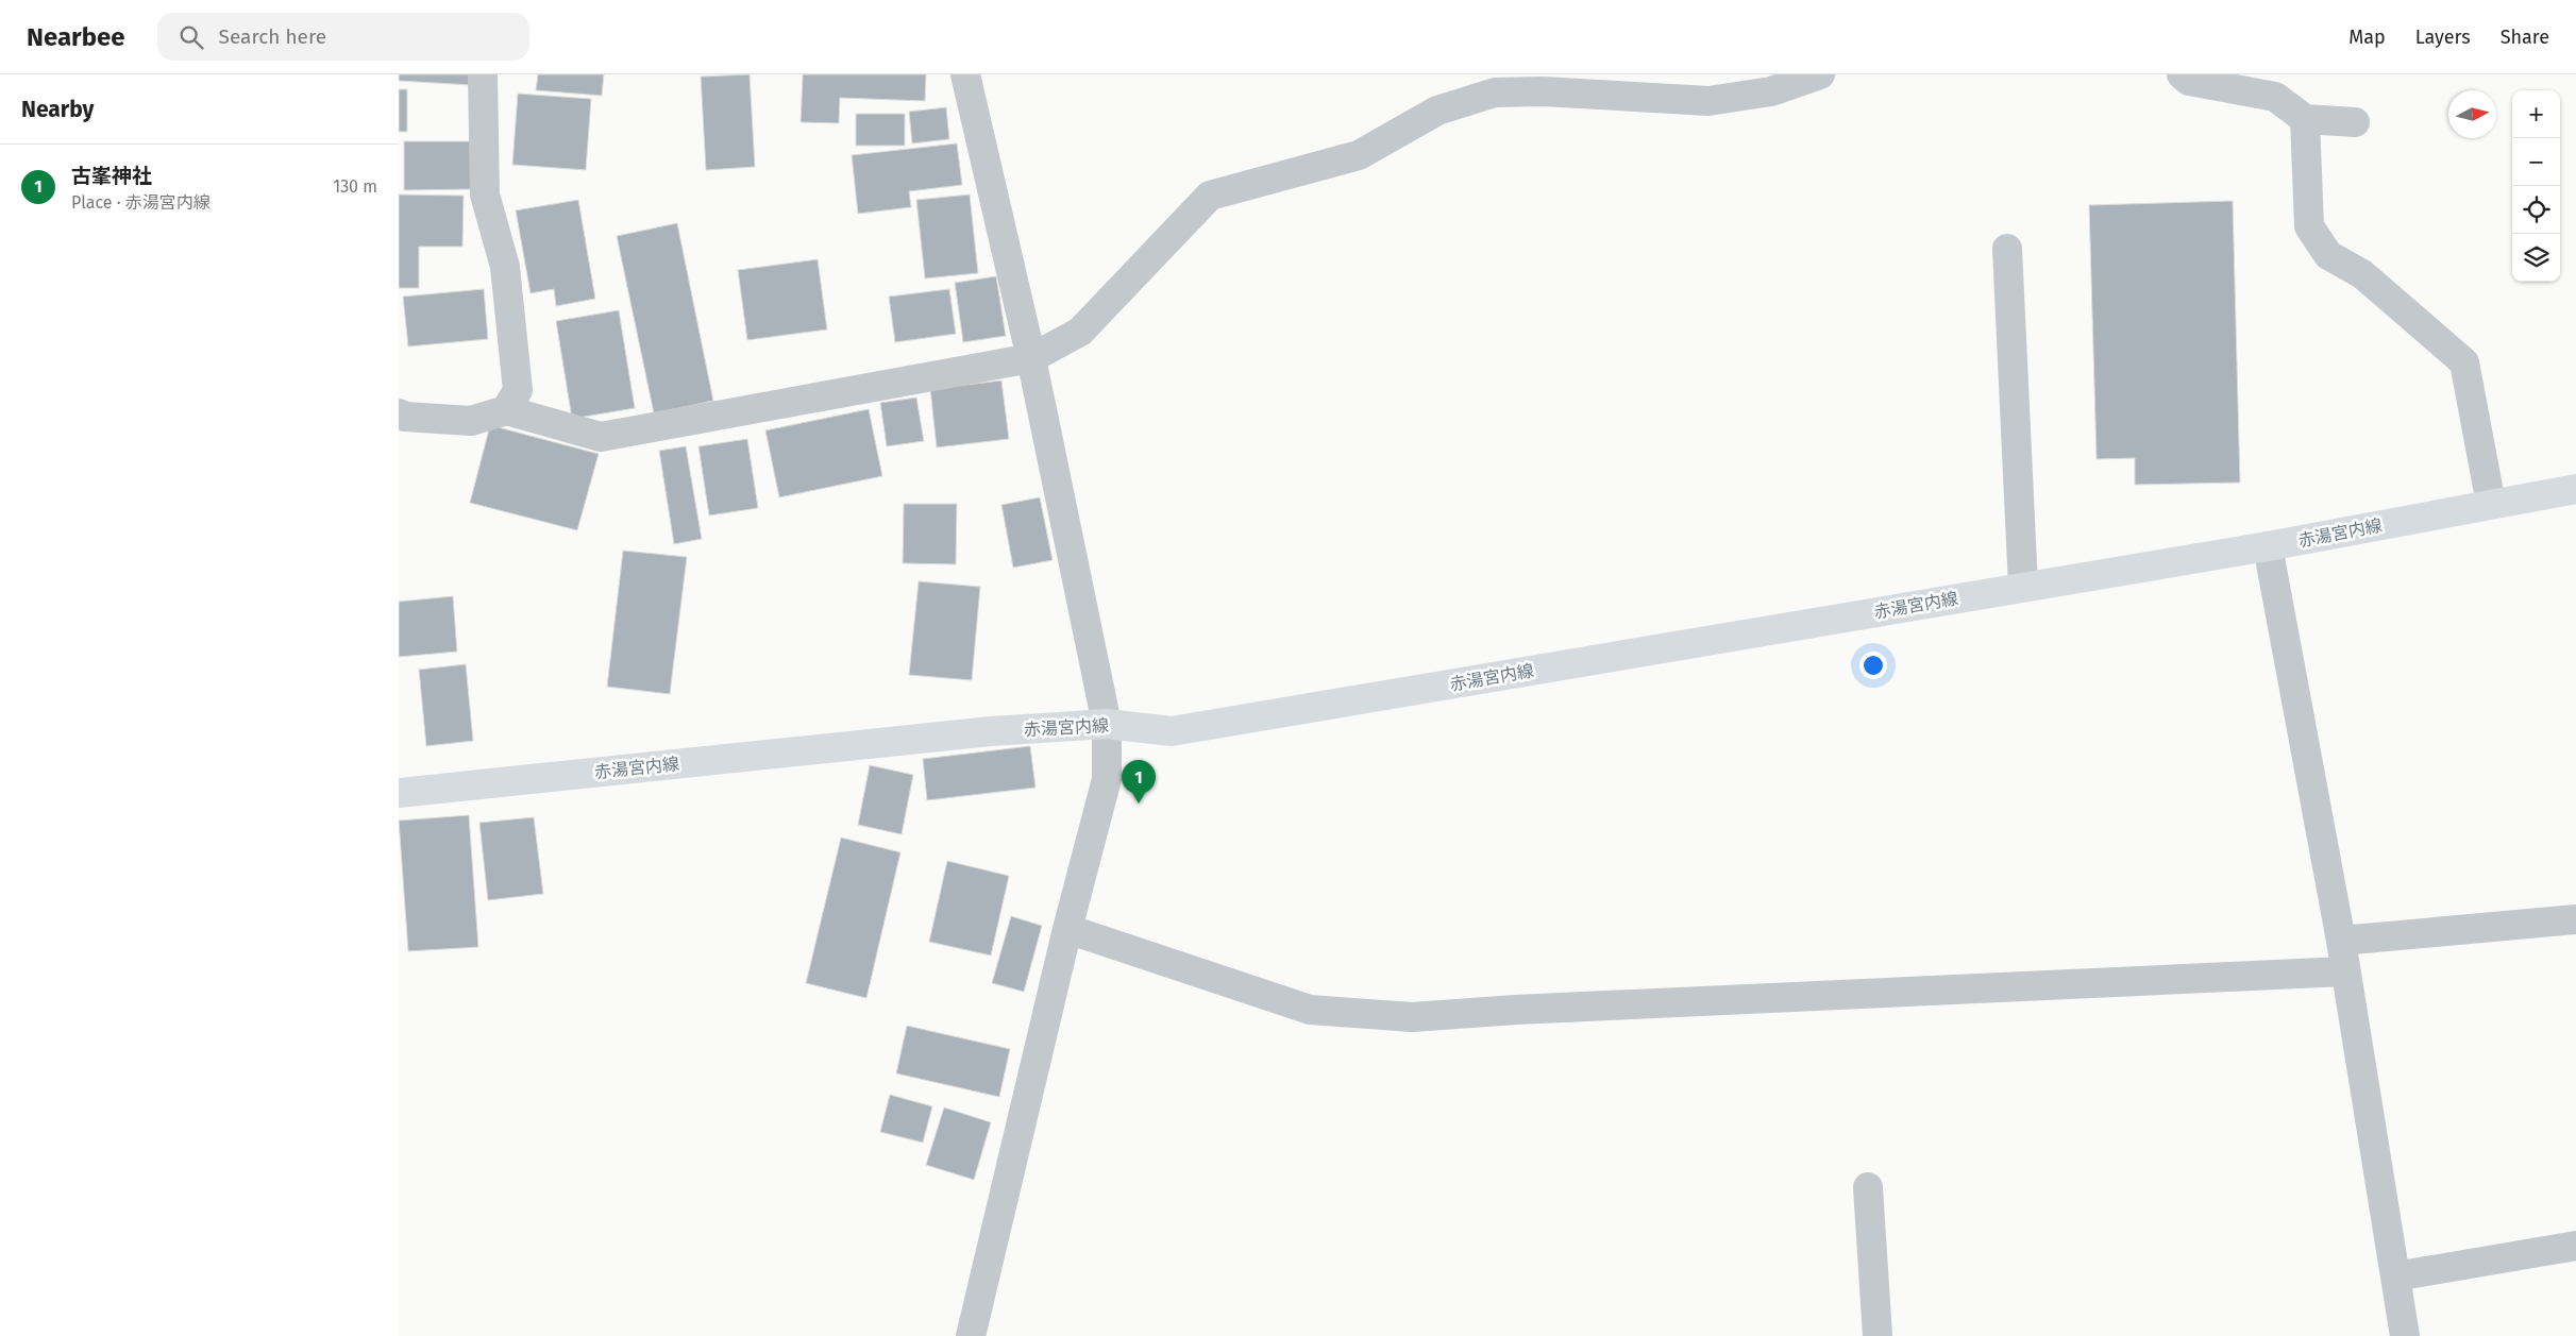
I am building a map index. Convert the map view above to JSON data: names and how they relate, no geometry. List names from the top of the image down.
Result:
{
  "streets": {
    "main road": ["赤湯宮内線"]
  },
  "north": "right",
  "page": {
    "header": "Nearbee",
    "search": "Search here",
    "nav": ["Map", "Layers", "Share"],
    "heading": "Nearby",
    "map_buttons": ["+", "−"],
    "list": [
      {
        "mark": "1",
        "name": "古峯神社",
        "note": "Place · 赤湯宮内線",
        "value": "130 m"
      }
    ],
    "pins": "1"
  }
}
